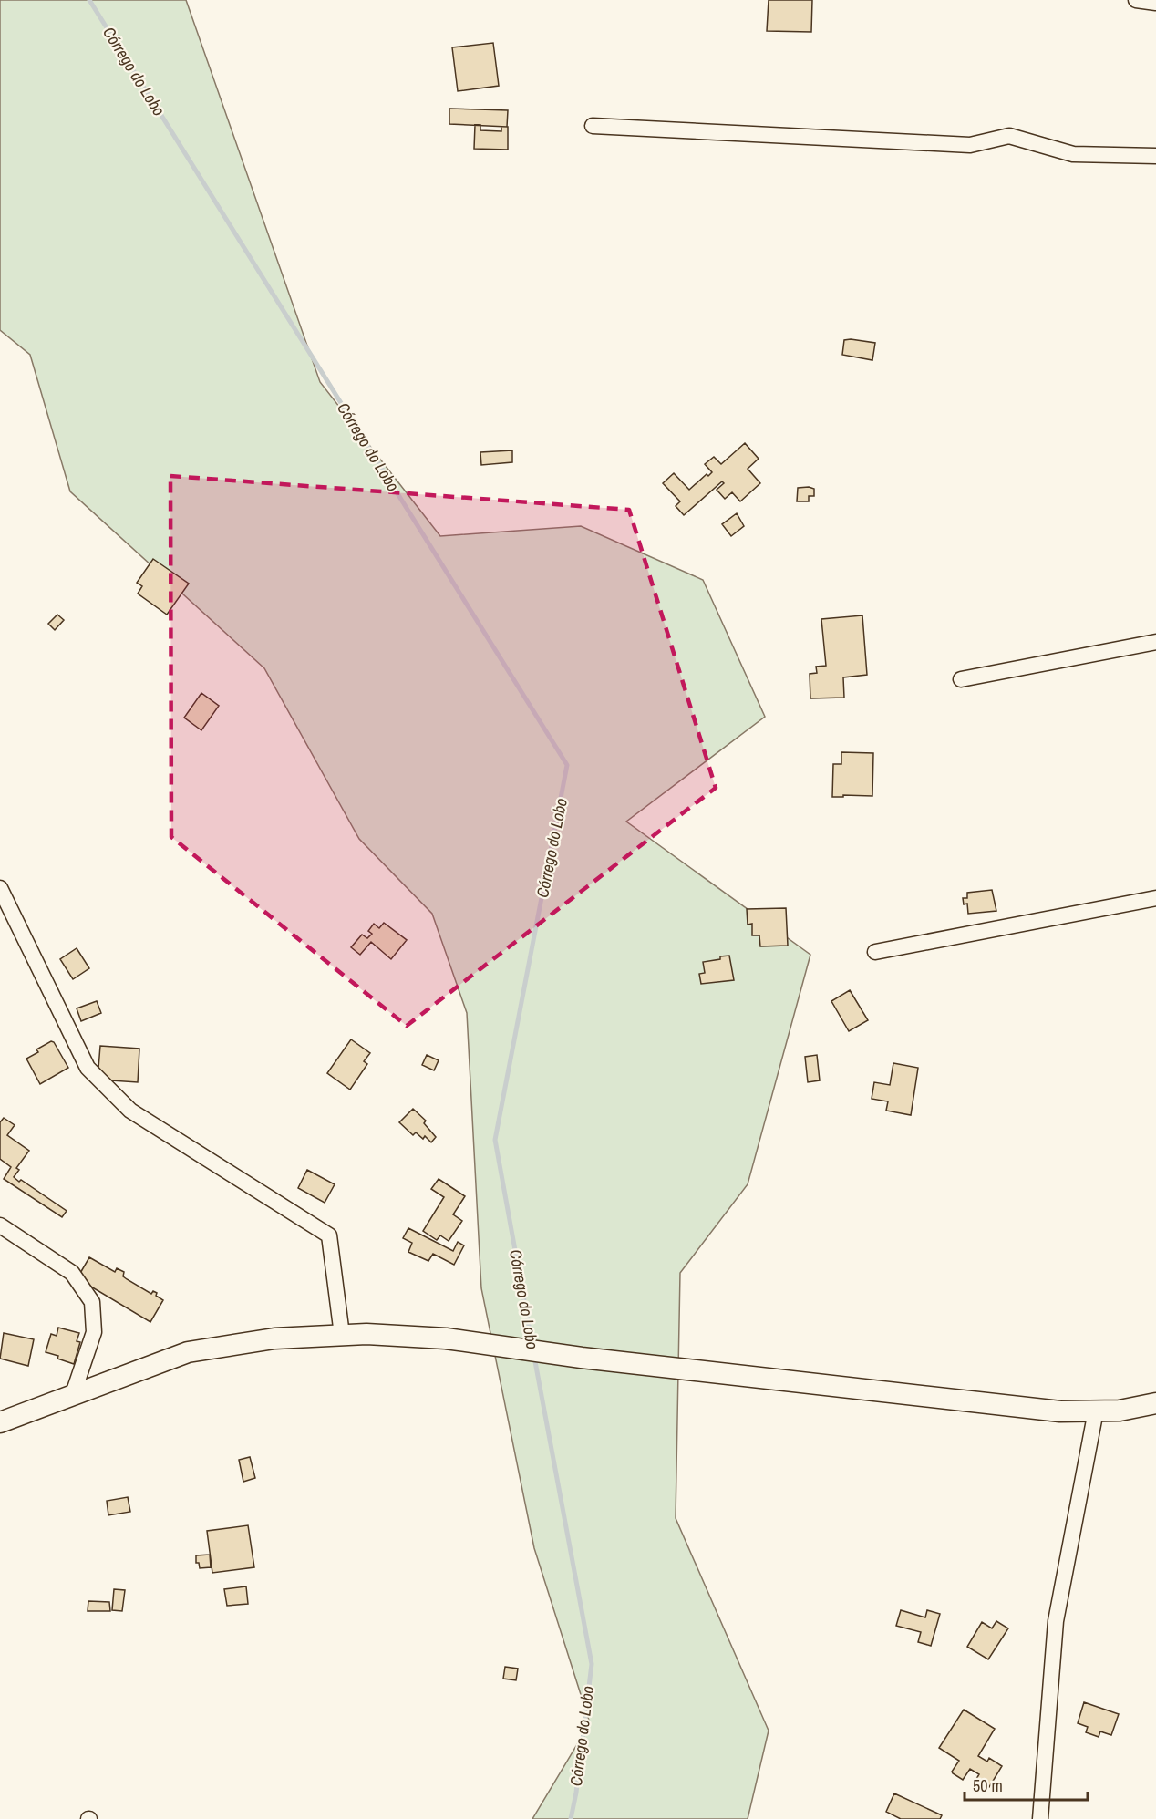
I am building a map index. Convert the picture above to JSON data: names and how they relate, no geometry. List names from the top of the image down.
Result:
{
  "water": ["Córrego do Lobo"],
  "scale_bar": "50 m"
}
